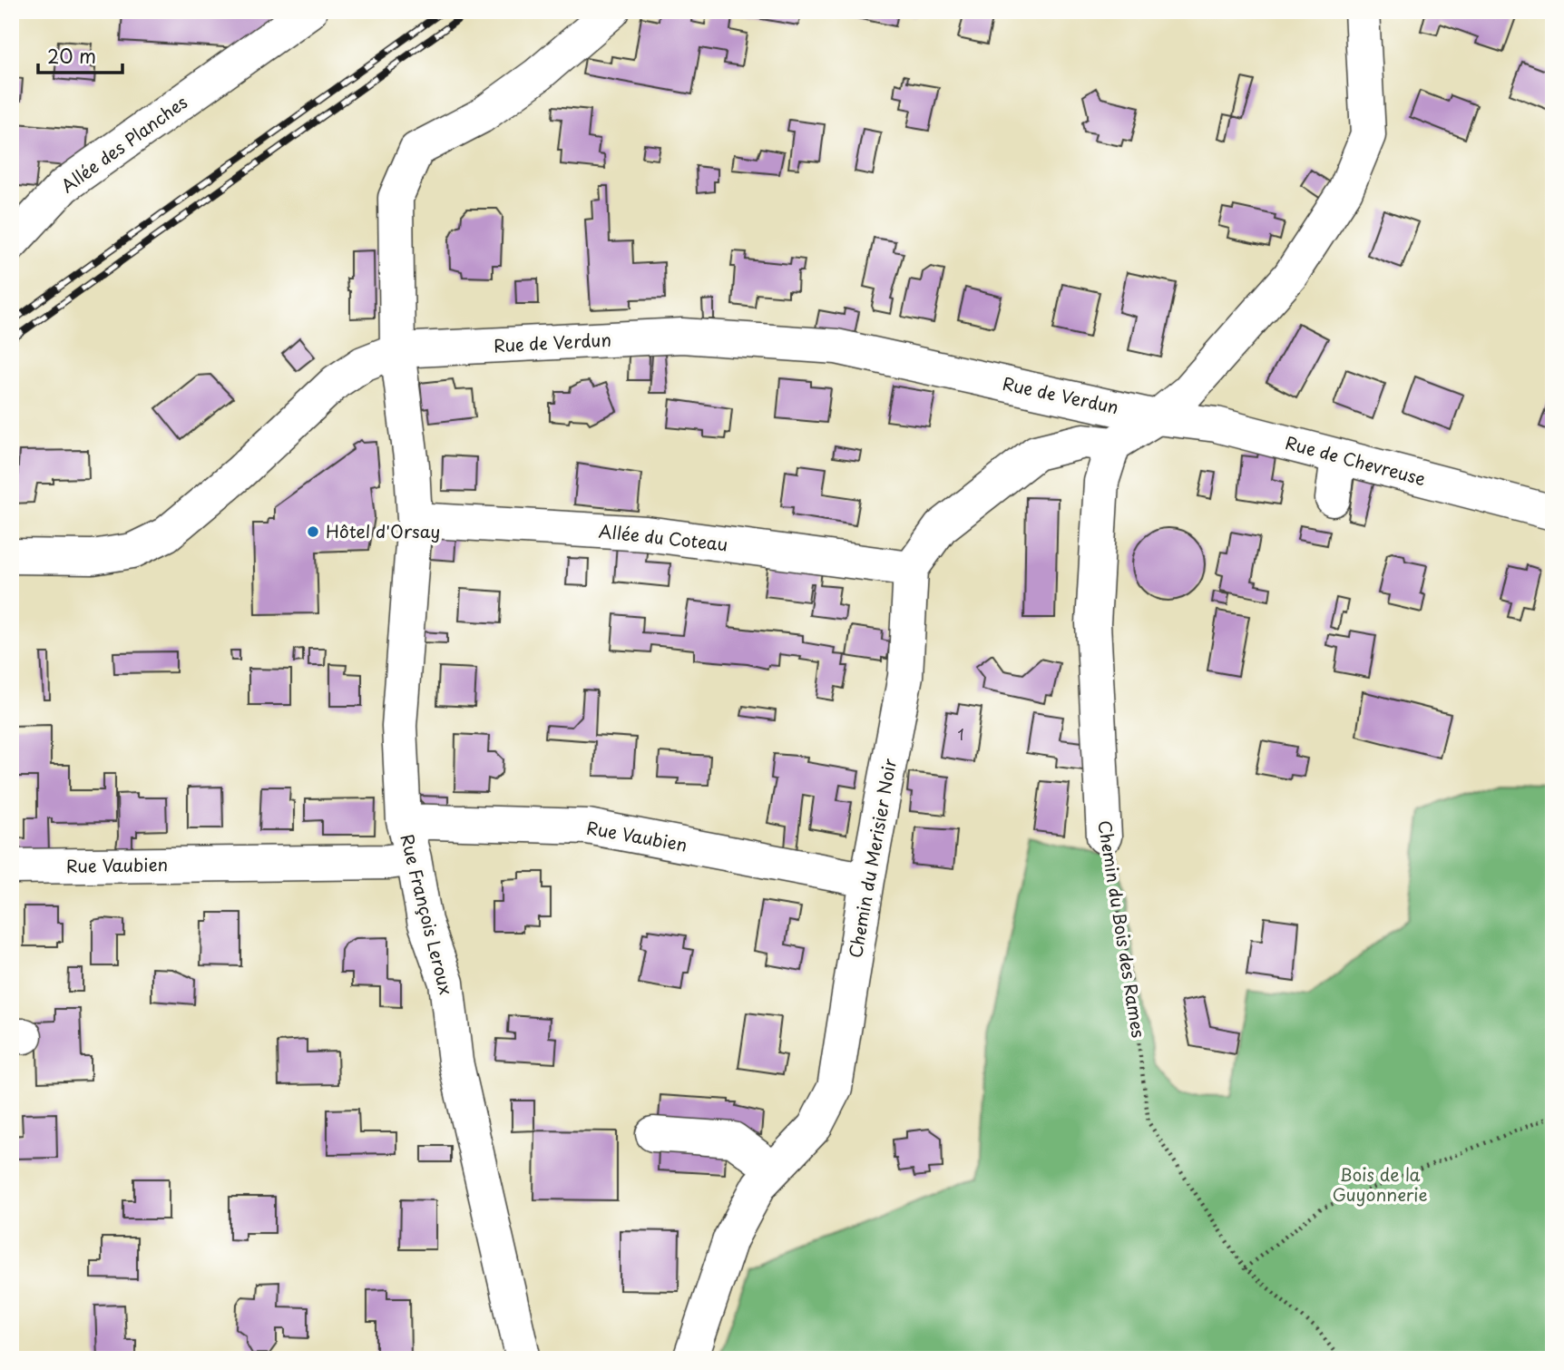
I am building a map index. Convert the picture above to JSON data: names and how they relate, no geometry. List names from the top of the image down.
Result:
{
  "streets": {
    "street": [
      "Allée des Planches",
      "Rue de Verdun",
      "Rue de Chevreuse",
      "Allée du Coteau",
      "Rue Vaubien",
      "Chemin du Merisier Noir",
      "Rue François Leroux",
      "Chemin du Bois des Rames"
    ]
  },
  "crossings": [
    ["Rue de Verdun", "Rue de Chevreuse"],
    ["Rue de Verdun", "Rue François Leroux"],
    ["Allée du Coteau", "Chemin du Merisier Noir"],
    ["Allée du Coteau", "Rue François Leroux"],
    ["Rue Vaubien", "Chemin du Merisier Noir"],
    ["Rue Vaubien", "Rue François Leroux"]
  ],
  "parks": ["Bois de la Guyonnerie"],
  "places": ["Hôtel d'Orsay"],
  "house_numbers": ["1"],
  "scale_bar": "20 m"
}
